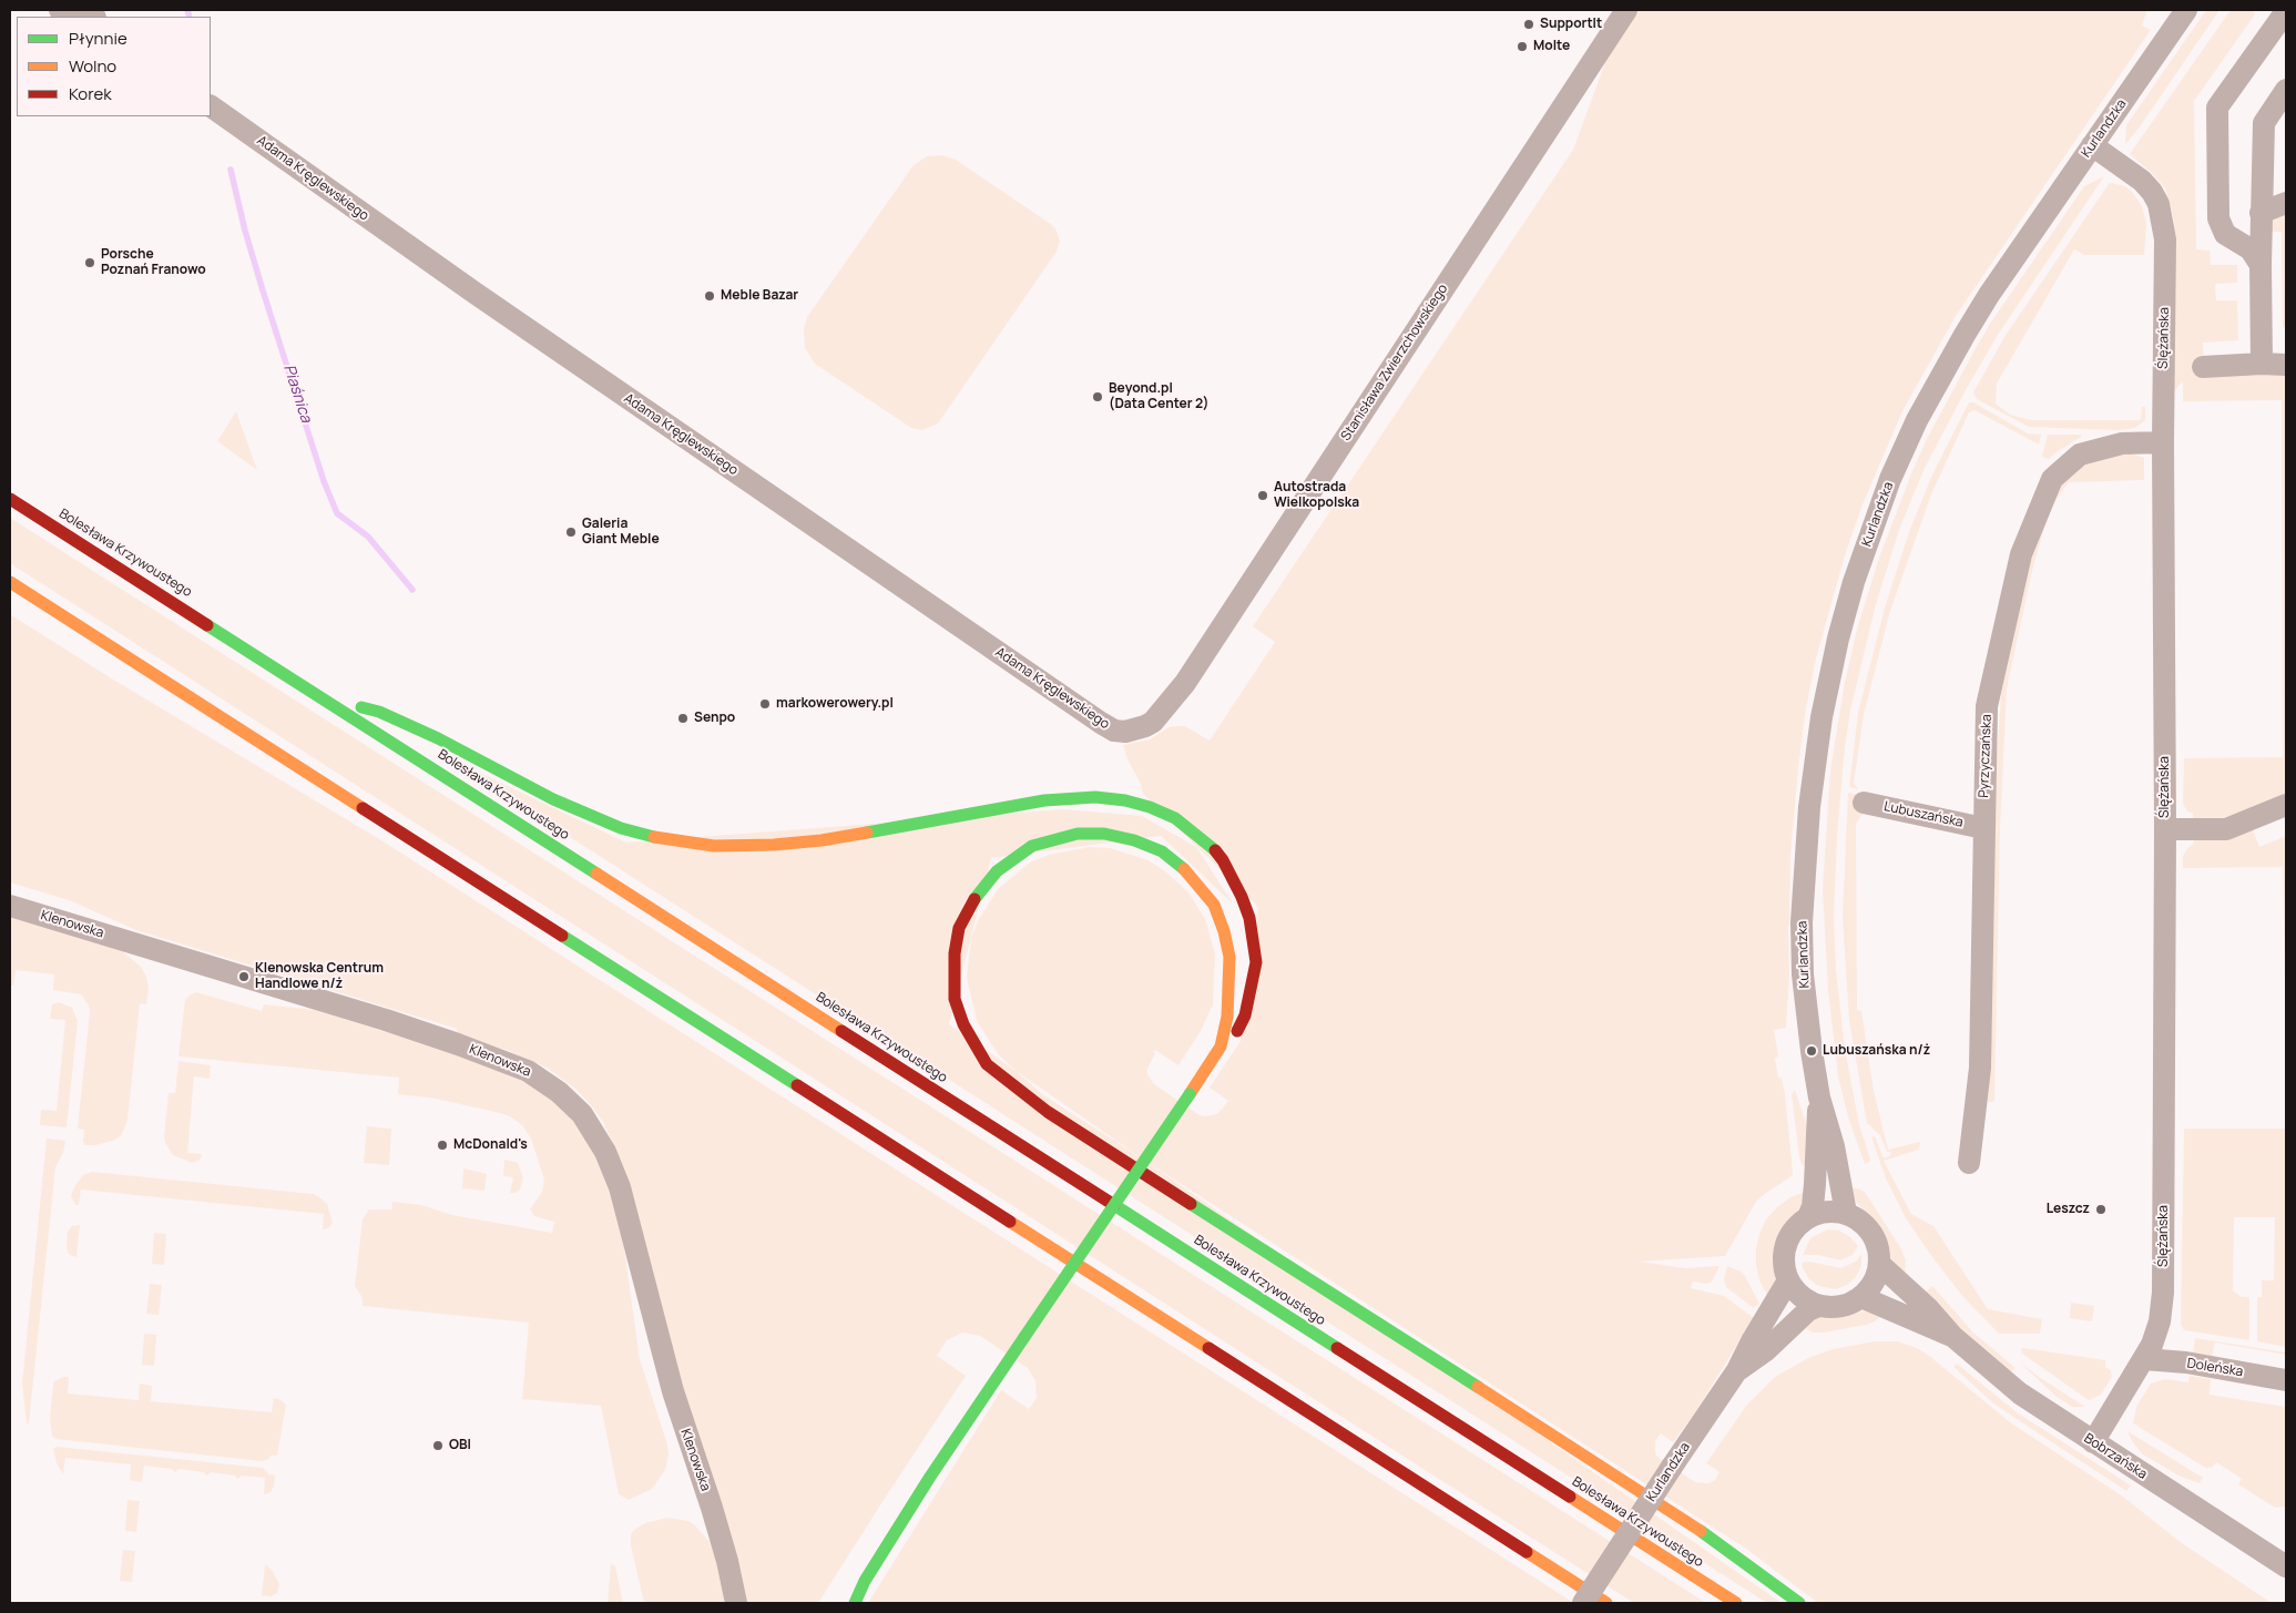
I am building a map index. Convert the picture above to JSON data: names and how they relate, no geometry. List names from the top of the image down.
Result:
{
  "streets": {
    "main road": ["Bolesława Krzywoustego"],
    "street": [
      "Kurlandzka",
      "Adama Kręglewskiego",
      "Ślężańska",
      "Stanisława Zwierzchowskiego",
      "Pyrzyczańska",
      "Lubuszańska",
      "Klenowska",
      "Doleńska",
      "Bobrzańska"
    ]
  },
  "crossings": [
    ["Kurlandzka", "Ślężańska"],
    ["Kurlandzka", "Bobrzańska"],
    ["Adama Kręglewskiego", "Stanisława Zwierzchowskiego"],
    ["Ślężańska", "Pyrzyczańska"],
    ["Ślężańska", "Doleńska"],
    ["Ślężańska", "Bobrzańska"],
    ["Pyrzyczańska", "Lubuszańska"]
  ],
  "water": ["Piaśnica"],
  "places": [
    "SupportIt",
    "Molte",
    "Porsche Poznań Franowo",
    "Meble Bazar",
    "Beyond.pl (Data Center 2)",
    "Autostrada Wielkopolska",
    "Galeria Giant Meble",
    "markowerowery.pl",
    "Senpo",
    "Klenowska Centrum Handlowe n/ż",
    "Lubuszańska n/ż",
    "McDonald's",
    "Leszcz",
    "OBI"
  ],
  "legend": ["Płynnie", "Wolno", "Korek"]
}
